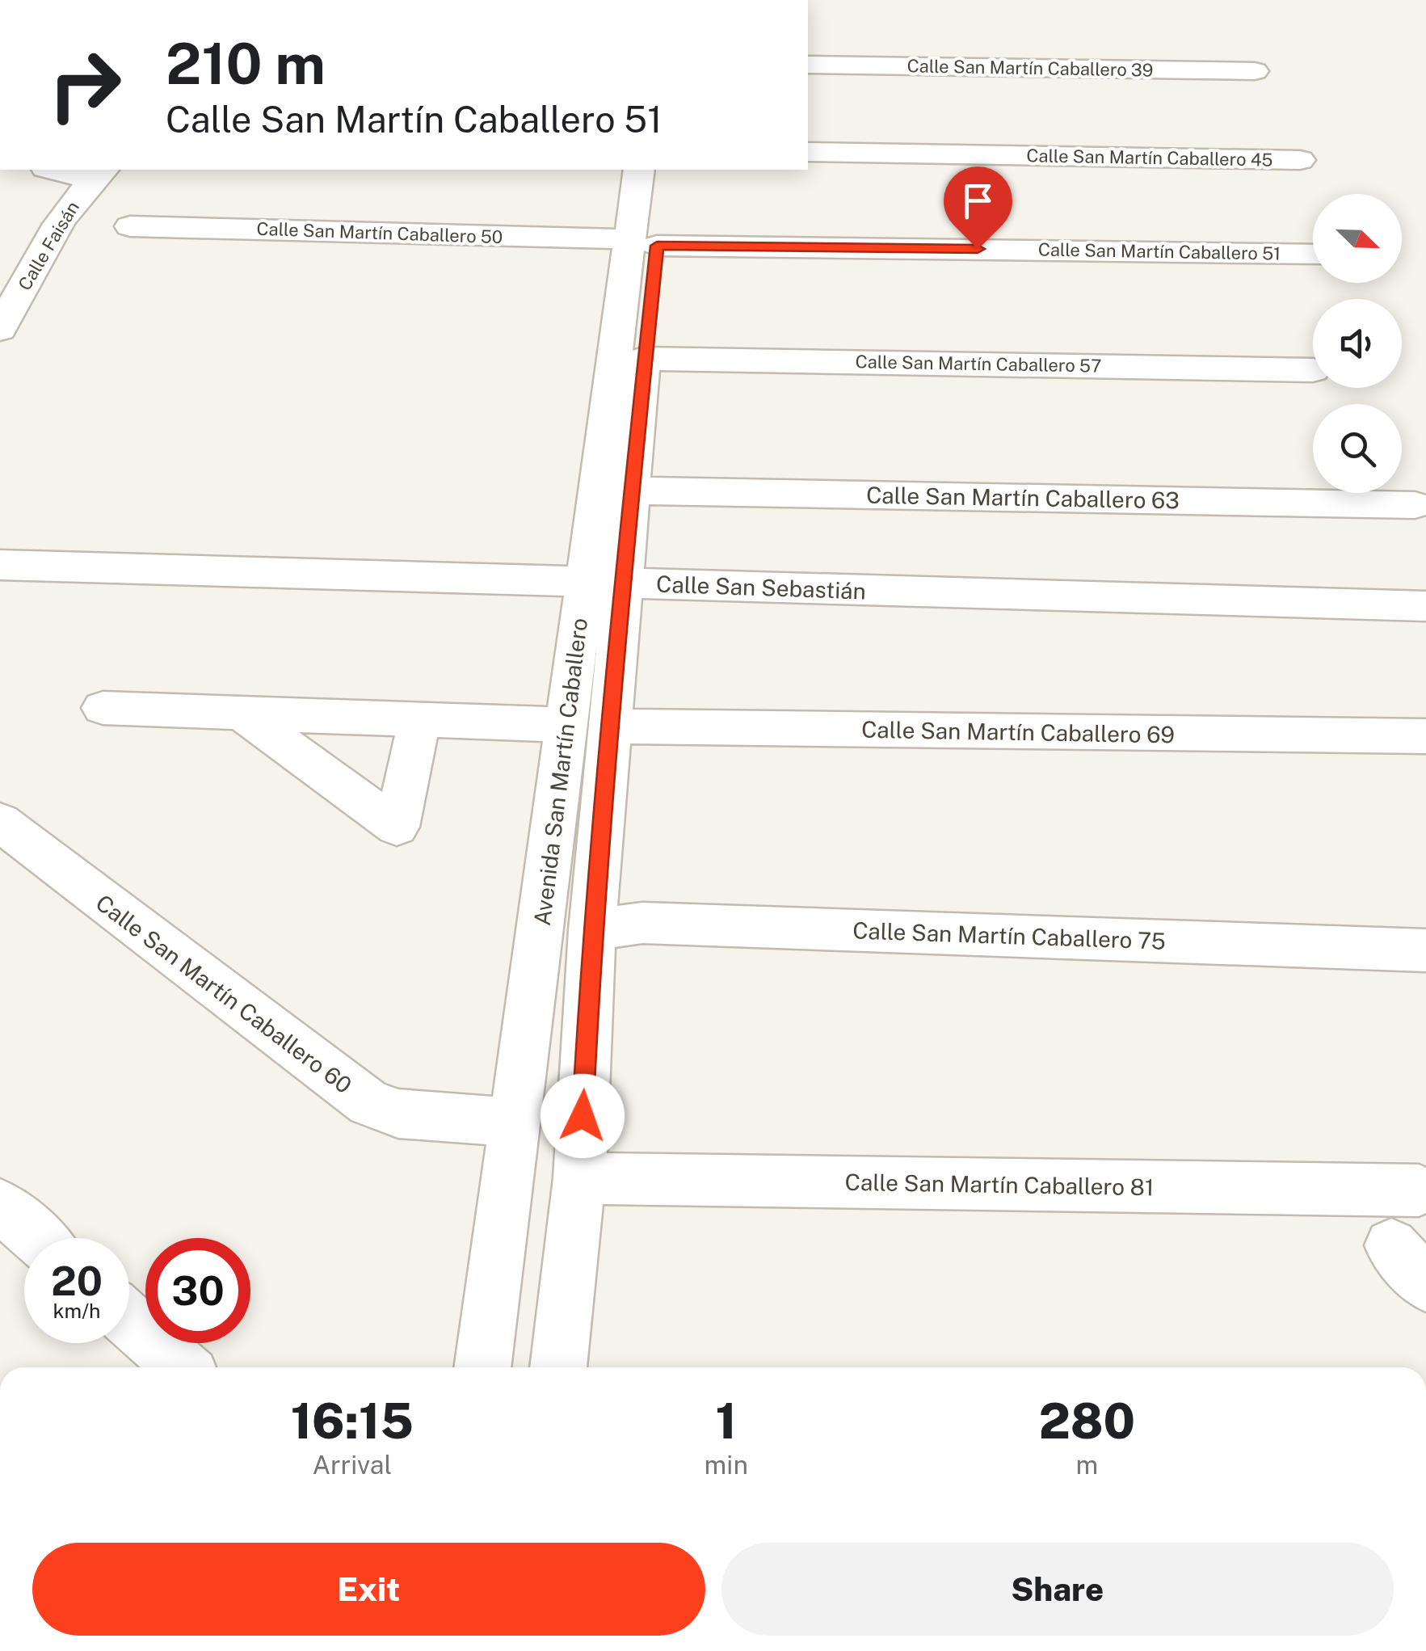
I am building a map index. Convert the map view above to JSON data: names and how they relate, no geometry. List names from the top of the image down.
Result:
{
  "streets": {
    "street": [
      "Calle San Martín Caballero 39",
      "Calle San Martín Caballero 45",
      "Calle San Martín Caballero 50",
      "Calle Faisán",
      "Calle San Martín Caballero 51",
      "Calle San Martín Caballero 57",
      "Calle San Martín Caballero 63",
      "Calle San Sebastián",
      "Calle San Martín Caballero 69",
      "Avenida San Martín Caballero",
      "Calle San Martín Caballero 75",
      "Calle San Martín Caballero 60",
      "Calle San Martín Caballero 81"
    ]
  },
  "crossings": [
    ["Calle San Martín Caballero 50", "Calle San Martín Caballero 51"],
    ["Calle San Martín Caballero 50", "Avenida San Martín Caballero"],
    ["Calle San Martín Caballero 51", "Avenida San Martín Caballero"],
    ["Calle San Martín Caballero 57", "Avenida San Martín Caballero"],
    ["Calle San Martín Caballero 63", "Avenida San Martín Caballero"],
    ["Calle San Sebastián", "Avenida San Martín Caballero"],
    ["Calle San Martín Caballero 69", "Avenida San Martín Caballero"],
    ["Avenida San Martín Caballero", "Calle San Martín Caballero 75"],
    ["Avenida San Martín Caballero", "Calle San Martín Caballero 60"],
    ["Avenida San Martín Caballero", "Calle San Martín Caballero 81"]
  ],
  "north": "bottom right",
  "page": {
    "turn": ["210 m", "Calle San Martín Caballero 51"],
    "speed": "20 km/h",
    "limit": "30",
    "eta": [
      "16:15",
      "Arrival",
      "1",
      "min",
      "280",
      "m"
    ],
    "buttons": ["Exit", "Share"]
  }
}
